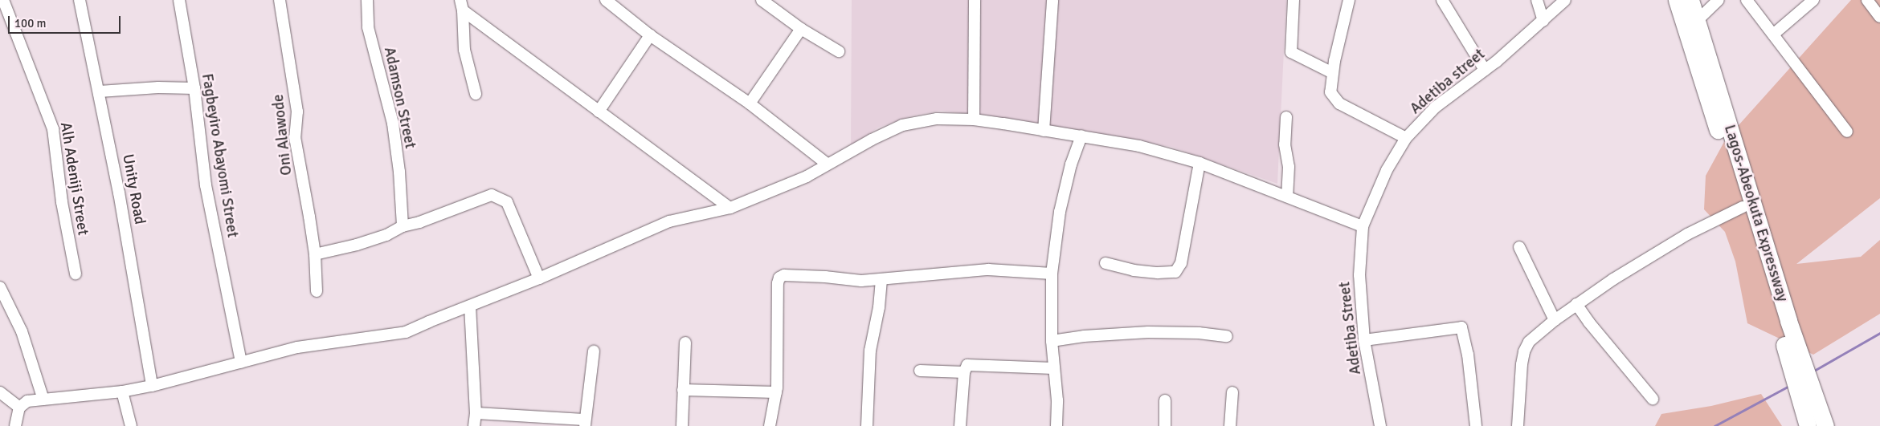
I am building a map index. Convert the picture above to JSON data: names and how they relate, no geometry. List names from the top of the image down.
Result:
{
  "streets": {
    "highway": ["Lagos-Abeokuta Expressway"],
    "street": [
      "Adetiba street",
      "Adamson Street",
      "Oni Alawode",
      "Fagbeyiro Abayomi Street",
      "Alh Adeniji Street",
      "Unity Road",
      "Adetiba Street"
    ]
  },
  "crossings": [
    ["Adetiba street", "Adetiba Street"]
  ],
  "scale_bar": "100 m"
}
